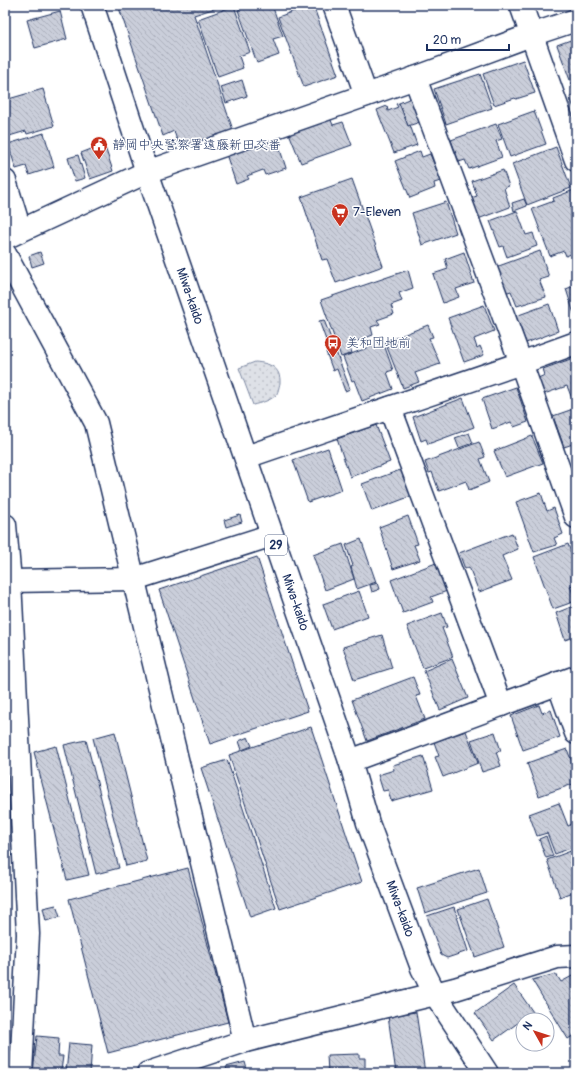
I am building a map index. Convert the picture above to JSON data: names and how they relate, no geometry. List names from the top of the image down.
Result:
{
  "streets": {
    "street": ["Miwa-kaido", "29"]
  },
  "places": {
    "public building": ["静岡中央警察署遠藤新田交番"],
    "supermarket": ["7-Eleven"],
    "bus stop": ["美和団地前"]
  },
  "scale_bar": "20 m",
  "north": "top left"
}
